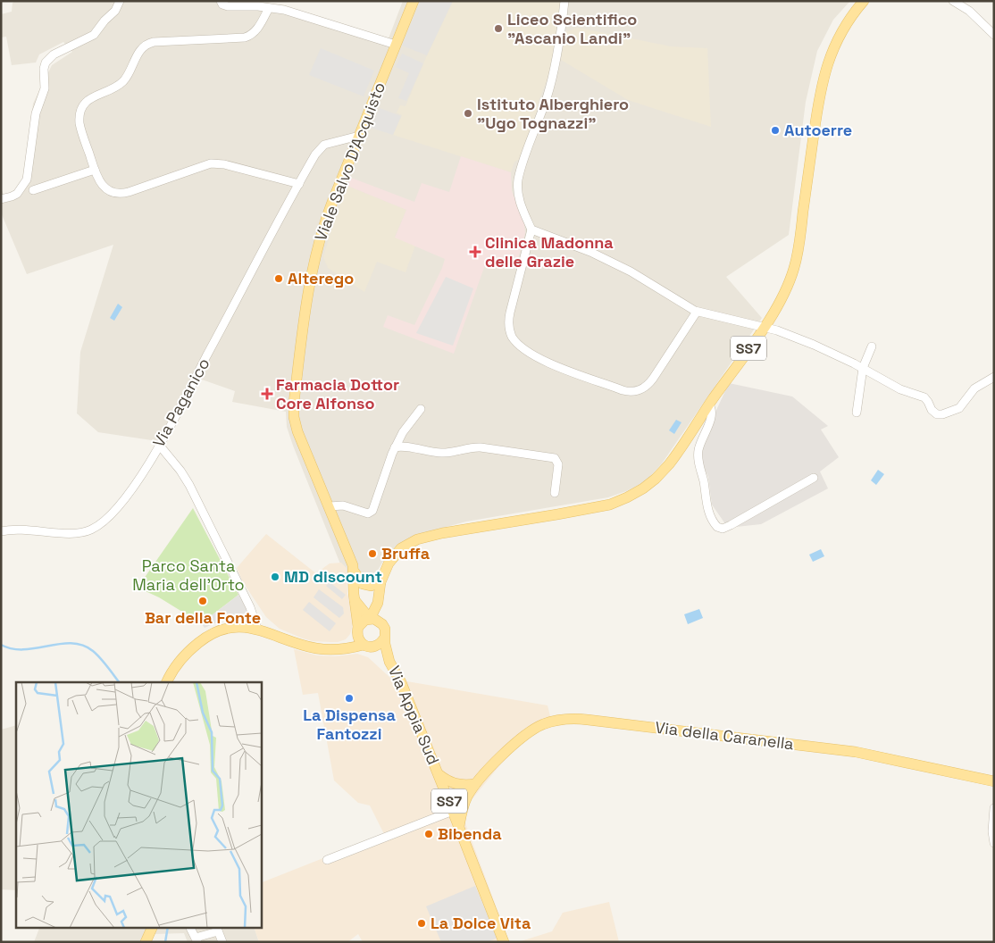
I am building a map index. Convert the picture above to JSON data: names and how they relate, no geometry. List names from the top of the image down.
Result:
{
  "streets": {
    "main road": [
      "Viale Salvo D'Acquisto",
      "SS7",
      "Via Appia Sud",
      "Via della Caranella"
    ],
    "street": ["Via Paganico"]
  },
  "crossings": [
    ["Viale Salvo D'Acquisto", "SS7"],
    ["Viale Salvo D'Acquisto", "Via Paganico"],
    ["Viale Salvo D'Acquisto", "Via Appia Sud"],
    ["SS7", "Via Appia Sud"],
    ["Via Appia Sud", "Via della Caranella"]
  ],
  "parks": ["Parco Santa Maria dell'Orto"],
  "places": {
    "other": [
      "Liceo Scientifico \"Ascanio Landi\"",
      "Istituto Alberghiero \"Ugo Tognazzi\"",
      "Autoerre",
      "Alterego",
      "Bruffa",
      "MD discount",
      "Bar della Fonte",
      "La Dispensa Fantozzi",
      "Bibenda",
      "La Dolce Vita"
    ],
    "health": ["Clinica Madonna delle Grazie", "Farmacia Dottor Core Alfonso"]
  }
}
